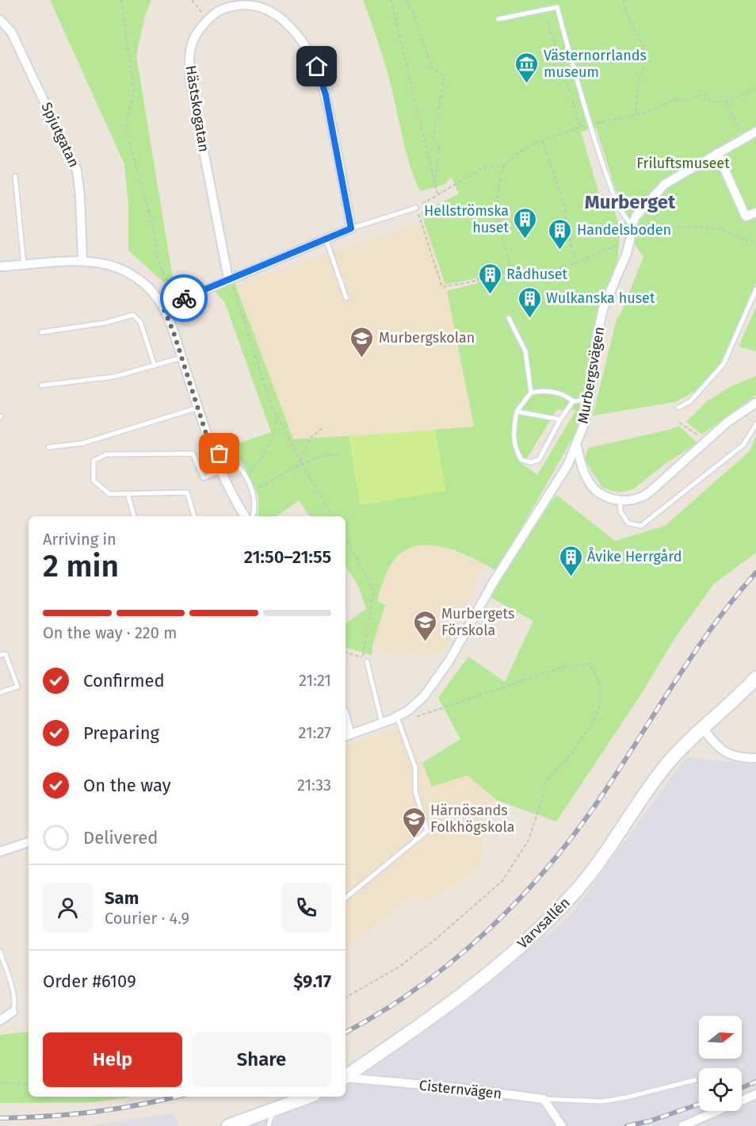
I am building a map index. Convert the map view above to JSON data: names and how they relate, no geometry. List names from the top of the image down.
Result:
{
  "streets": {
    "street": [
      "Hästskogatan",
      "Spjutgatan",
      "Murbergsvägen",
      "Varvsallén",
      "Cisternvägen"
    ]
  },
  "districts": ["Murberget"],
  "parks": ["Friluftsmuseet"],
  "places": {
    "museum": ["Västernorrlands museum"],
    "building": [
      "Hellströmska huset",
      "Handelsboden",
      "Rådhuset",
      "Wulkanska huset",
      "Åvike Herrgård"
    ],
    "school or university": ["Murbergskolan", "Murbergets Förskola", "Härnösands Folkhögskola"]
  },
  "north": "right",
  "page": {
    "heading": ["2 min", "Arriving in", "21:50–21:55"],
    "panel": [
      "Sam",
      "Courier · 4.9",
      "Order #6109",
      "$9.17"
    ],
    "bar": "On the way · 220 m",
    "list": [
      ["Confirmed", "21:21"],
      ["Preparing", "21:27"],
      ["On the way", "21:33"],
      "Delivered"
    ],
    "buttons": ["Help", "Share"]
  }
}
